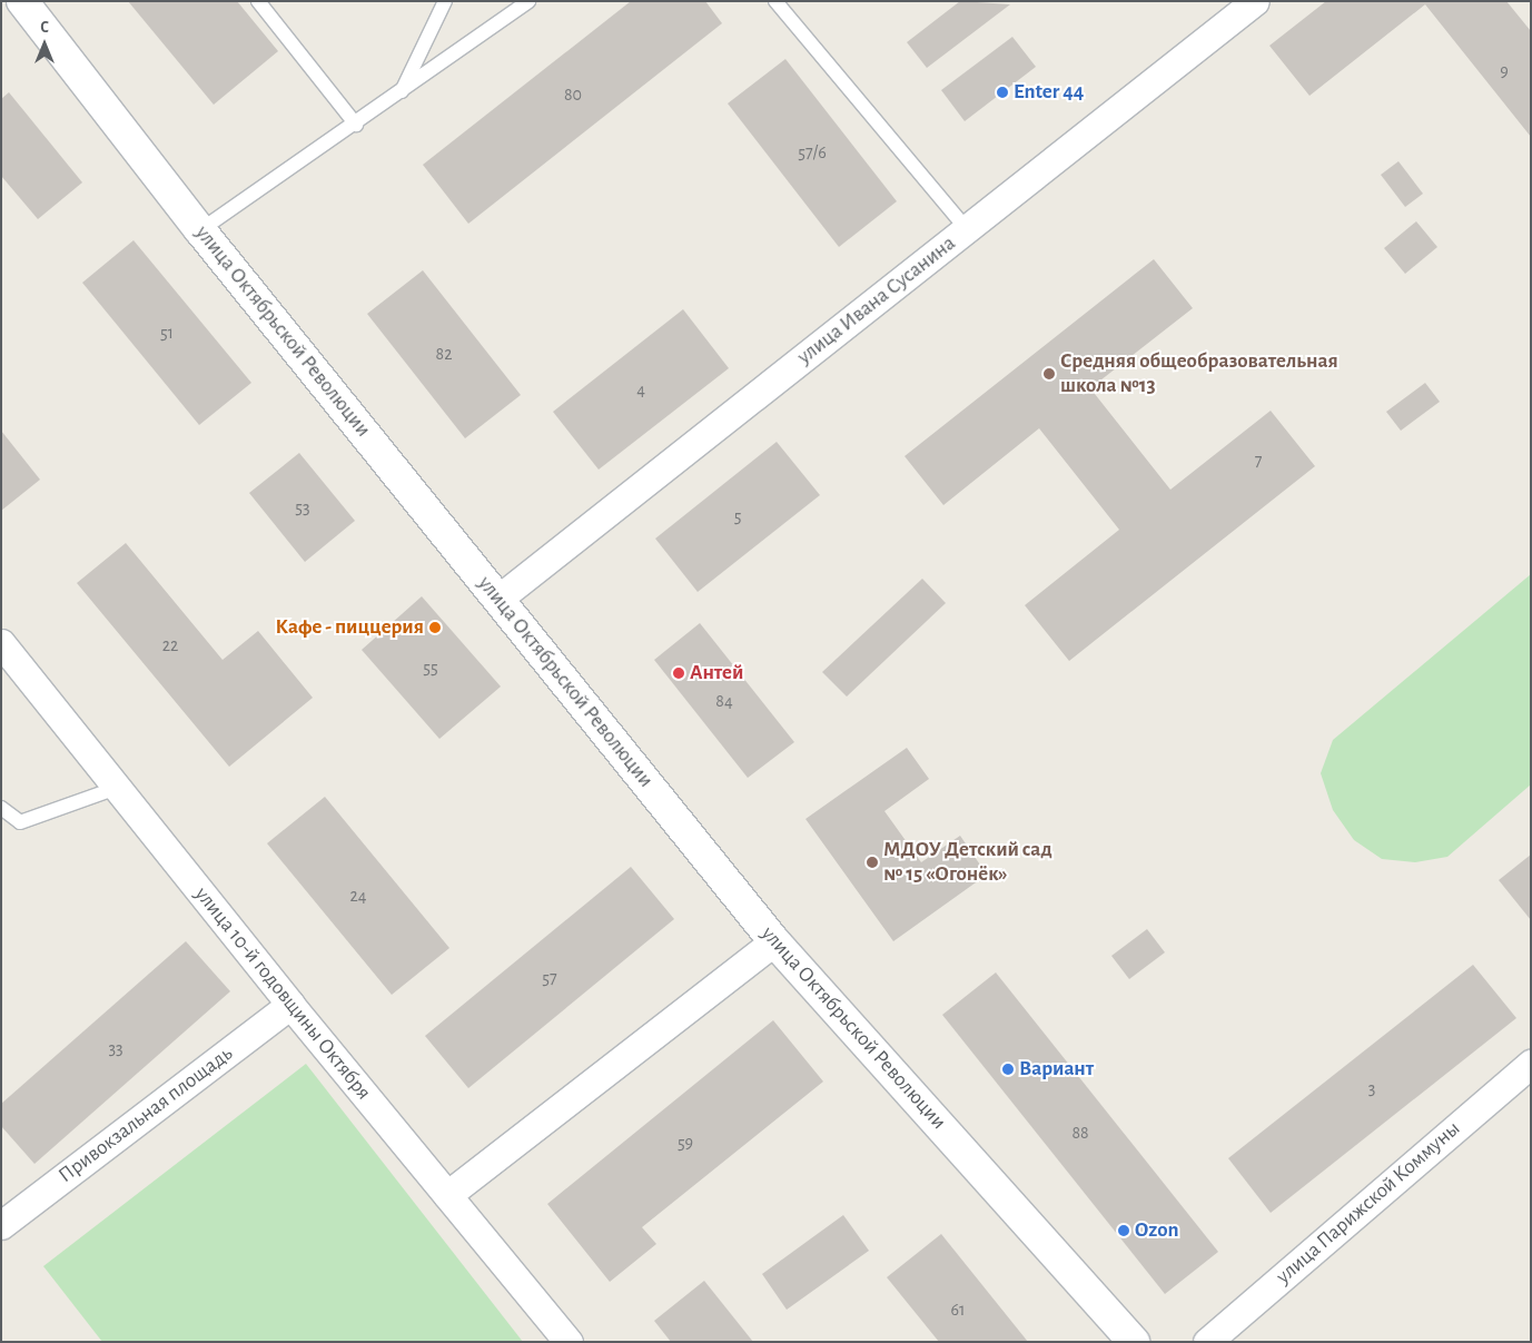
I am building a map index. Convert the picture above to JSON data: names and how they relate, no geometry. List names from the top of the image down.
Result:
{
  "streets": {
    "street": [
      "улица Ивана Сусанина",
      "улица Октябрьской Революции",
      "улица 10-й годовщины Октября",
      "Привокзальная площадь",
      "улица Парижской Коммуны"
    ]
  },
  "crossings": [
    ["улица Ивана Сусанина", "улица Октябрьской Революции"],
    ["улица 10-й годовщины Октября", "Привокзальная площадь"]
  ],
  "places": [
    "Enter 44",
    "Средняя общеобразовательная школа №13",
    "Кафе - пиццерия",
    "Антей",
    "МДОУ Детский сад № 15 «Огонёк»",
    "Вариант",
    "Ozon"
  ],
  "house_numbers": [
    "9",
    "80",
    "57/6",
    "51",
    "82",
    "4",
    "7",
    "53",
    "5",
    "22",
    "55",
    "84",
    "24",
    "57",
    "33",
    "3",
    "88",
    "59",
    "61"
  ],
  "north": "top"
}
